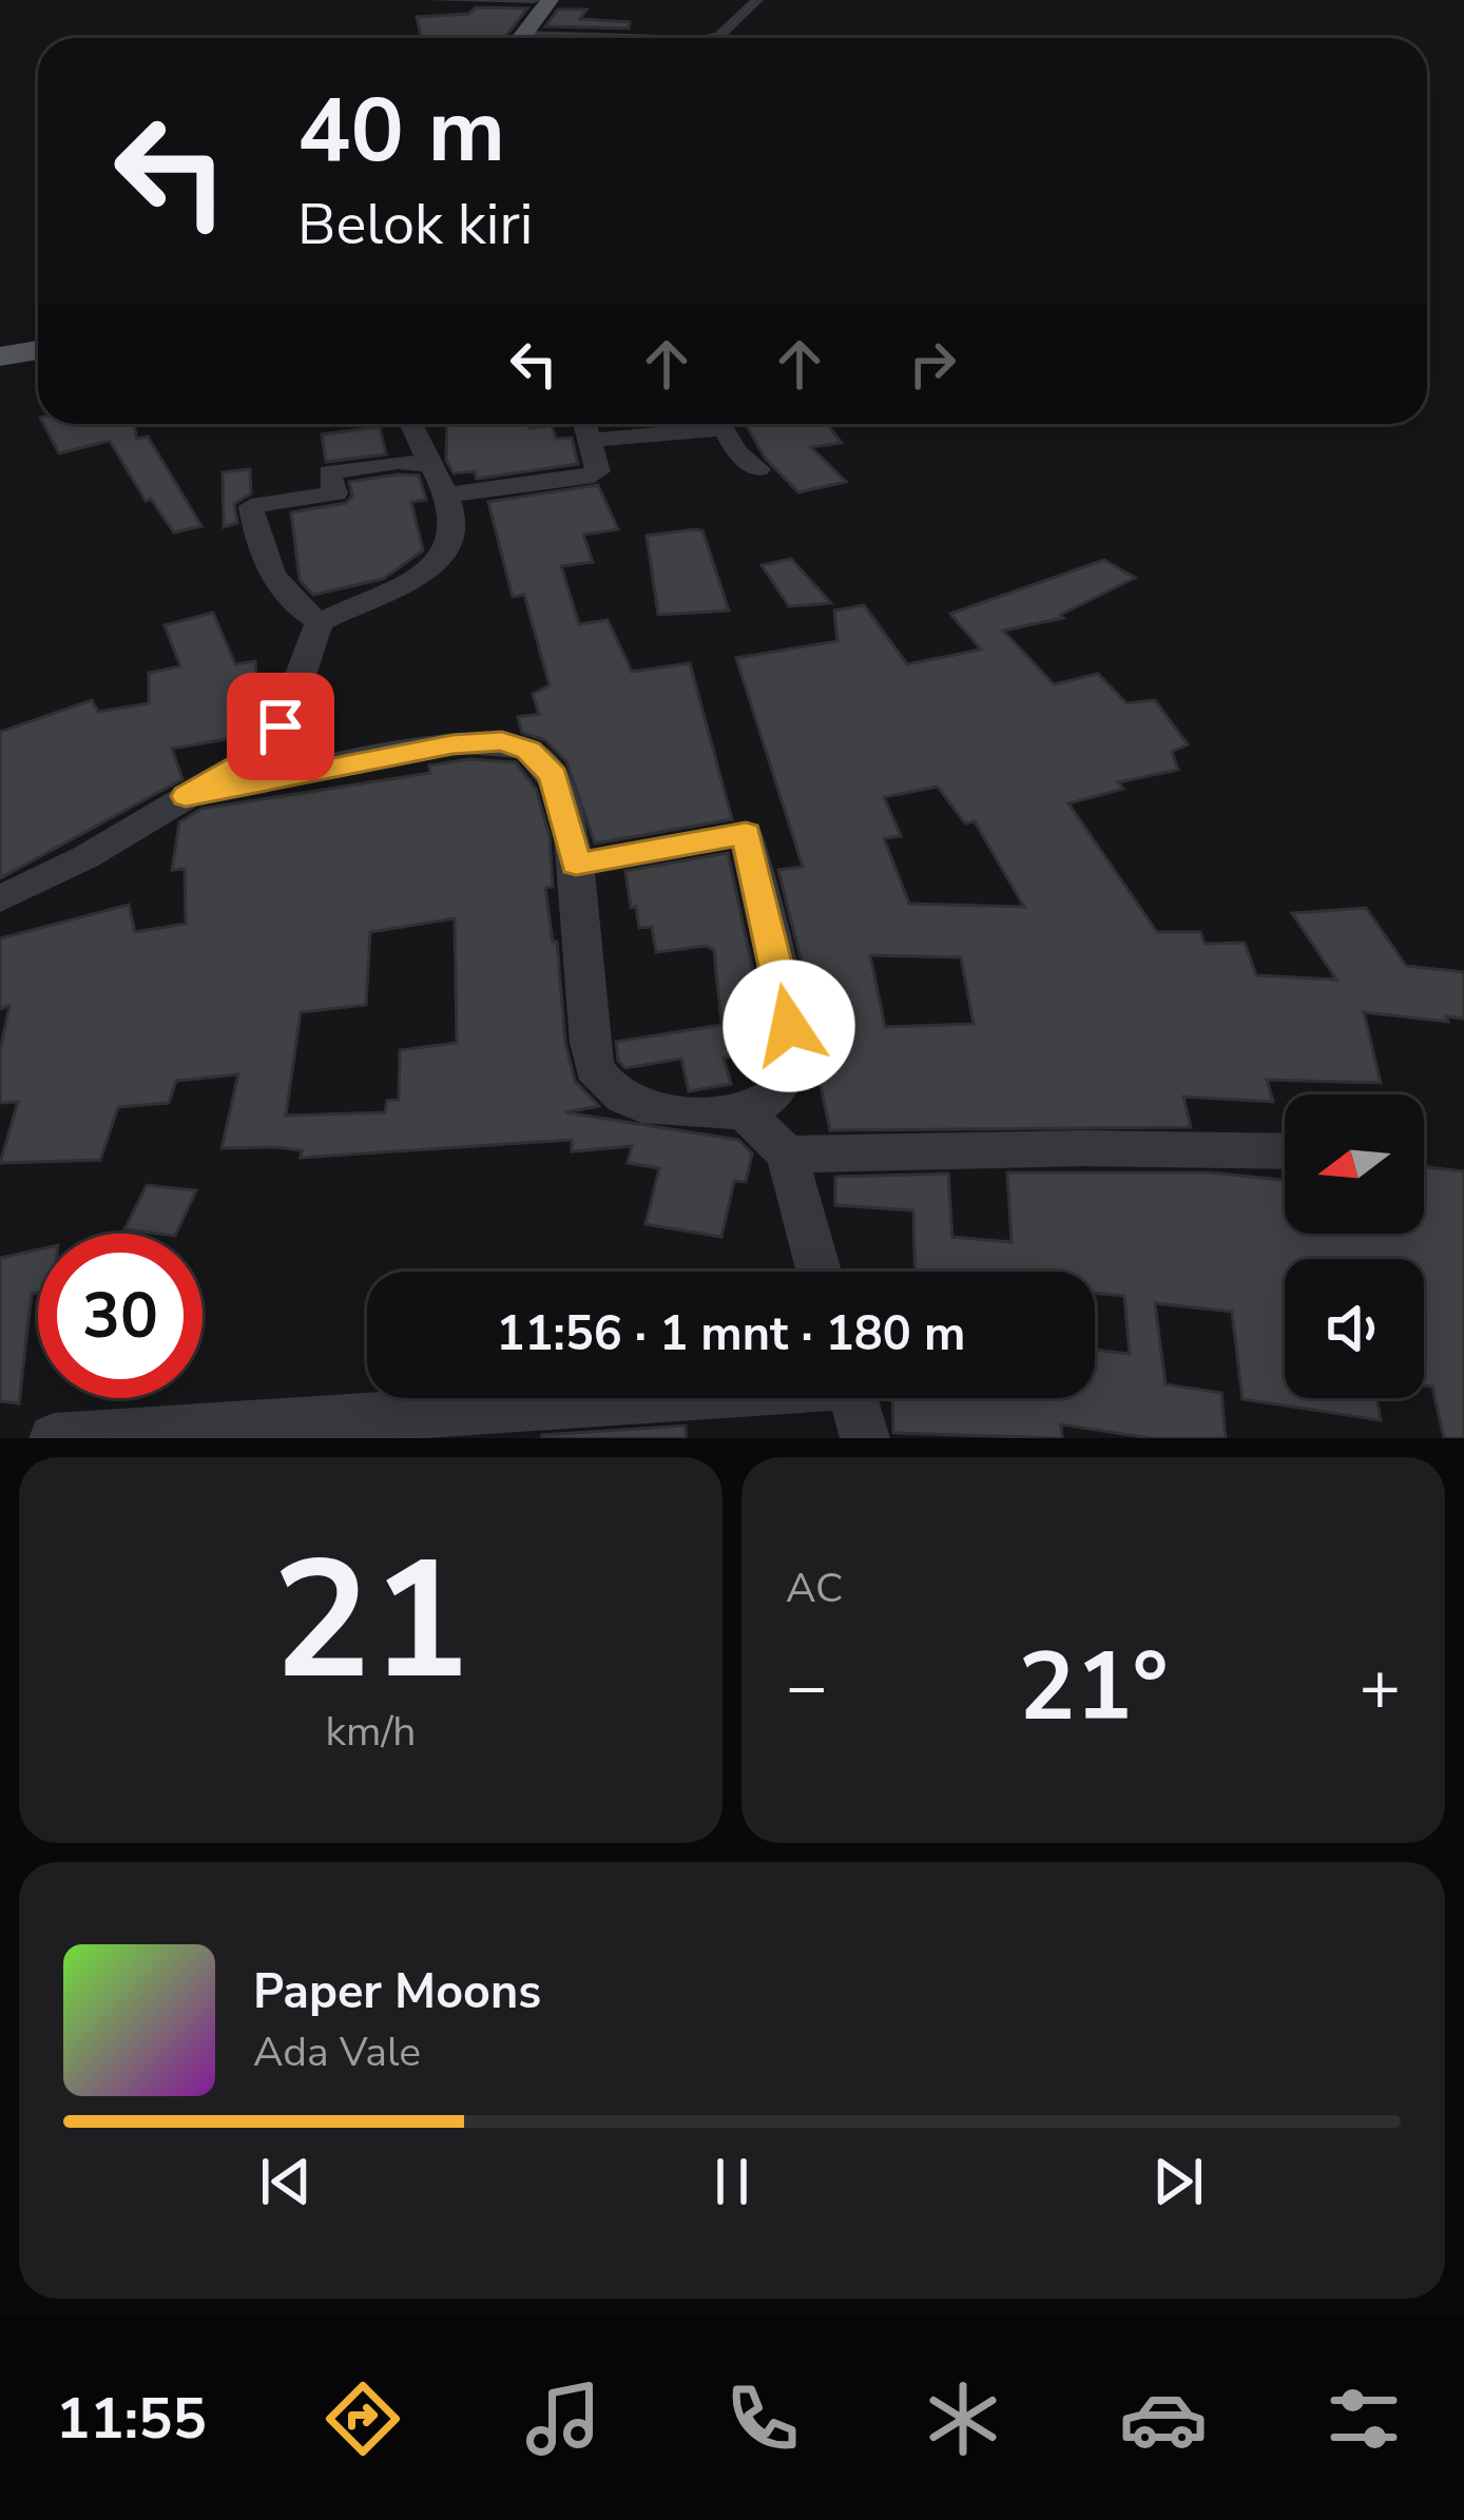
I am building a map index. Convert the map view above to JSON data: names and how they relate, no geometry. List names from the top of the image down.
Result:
{
  "north": "left",
  "page": {
    "turn": ["40 m", "Belok kiri"],
    "limit": "30",
    "trip": "11:56 · 1 mnt · 180 m",
    "tile": [
      ["21", "km/h"],
      "AC"
    ],
    "heat": ["−", "21°", "+"],
    "song": ["Paper Moons", "Ada Vale"],
    "tabs": "11:55"
  }
}
